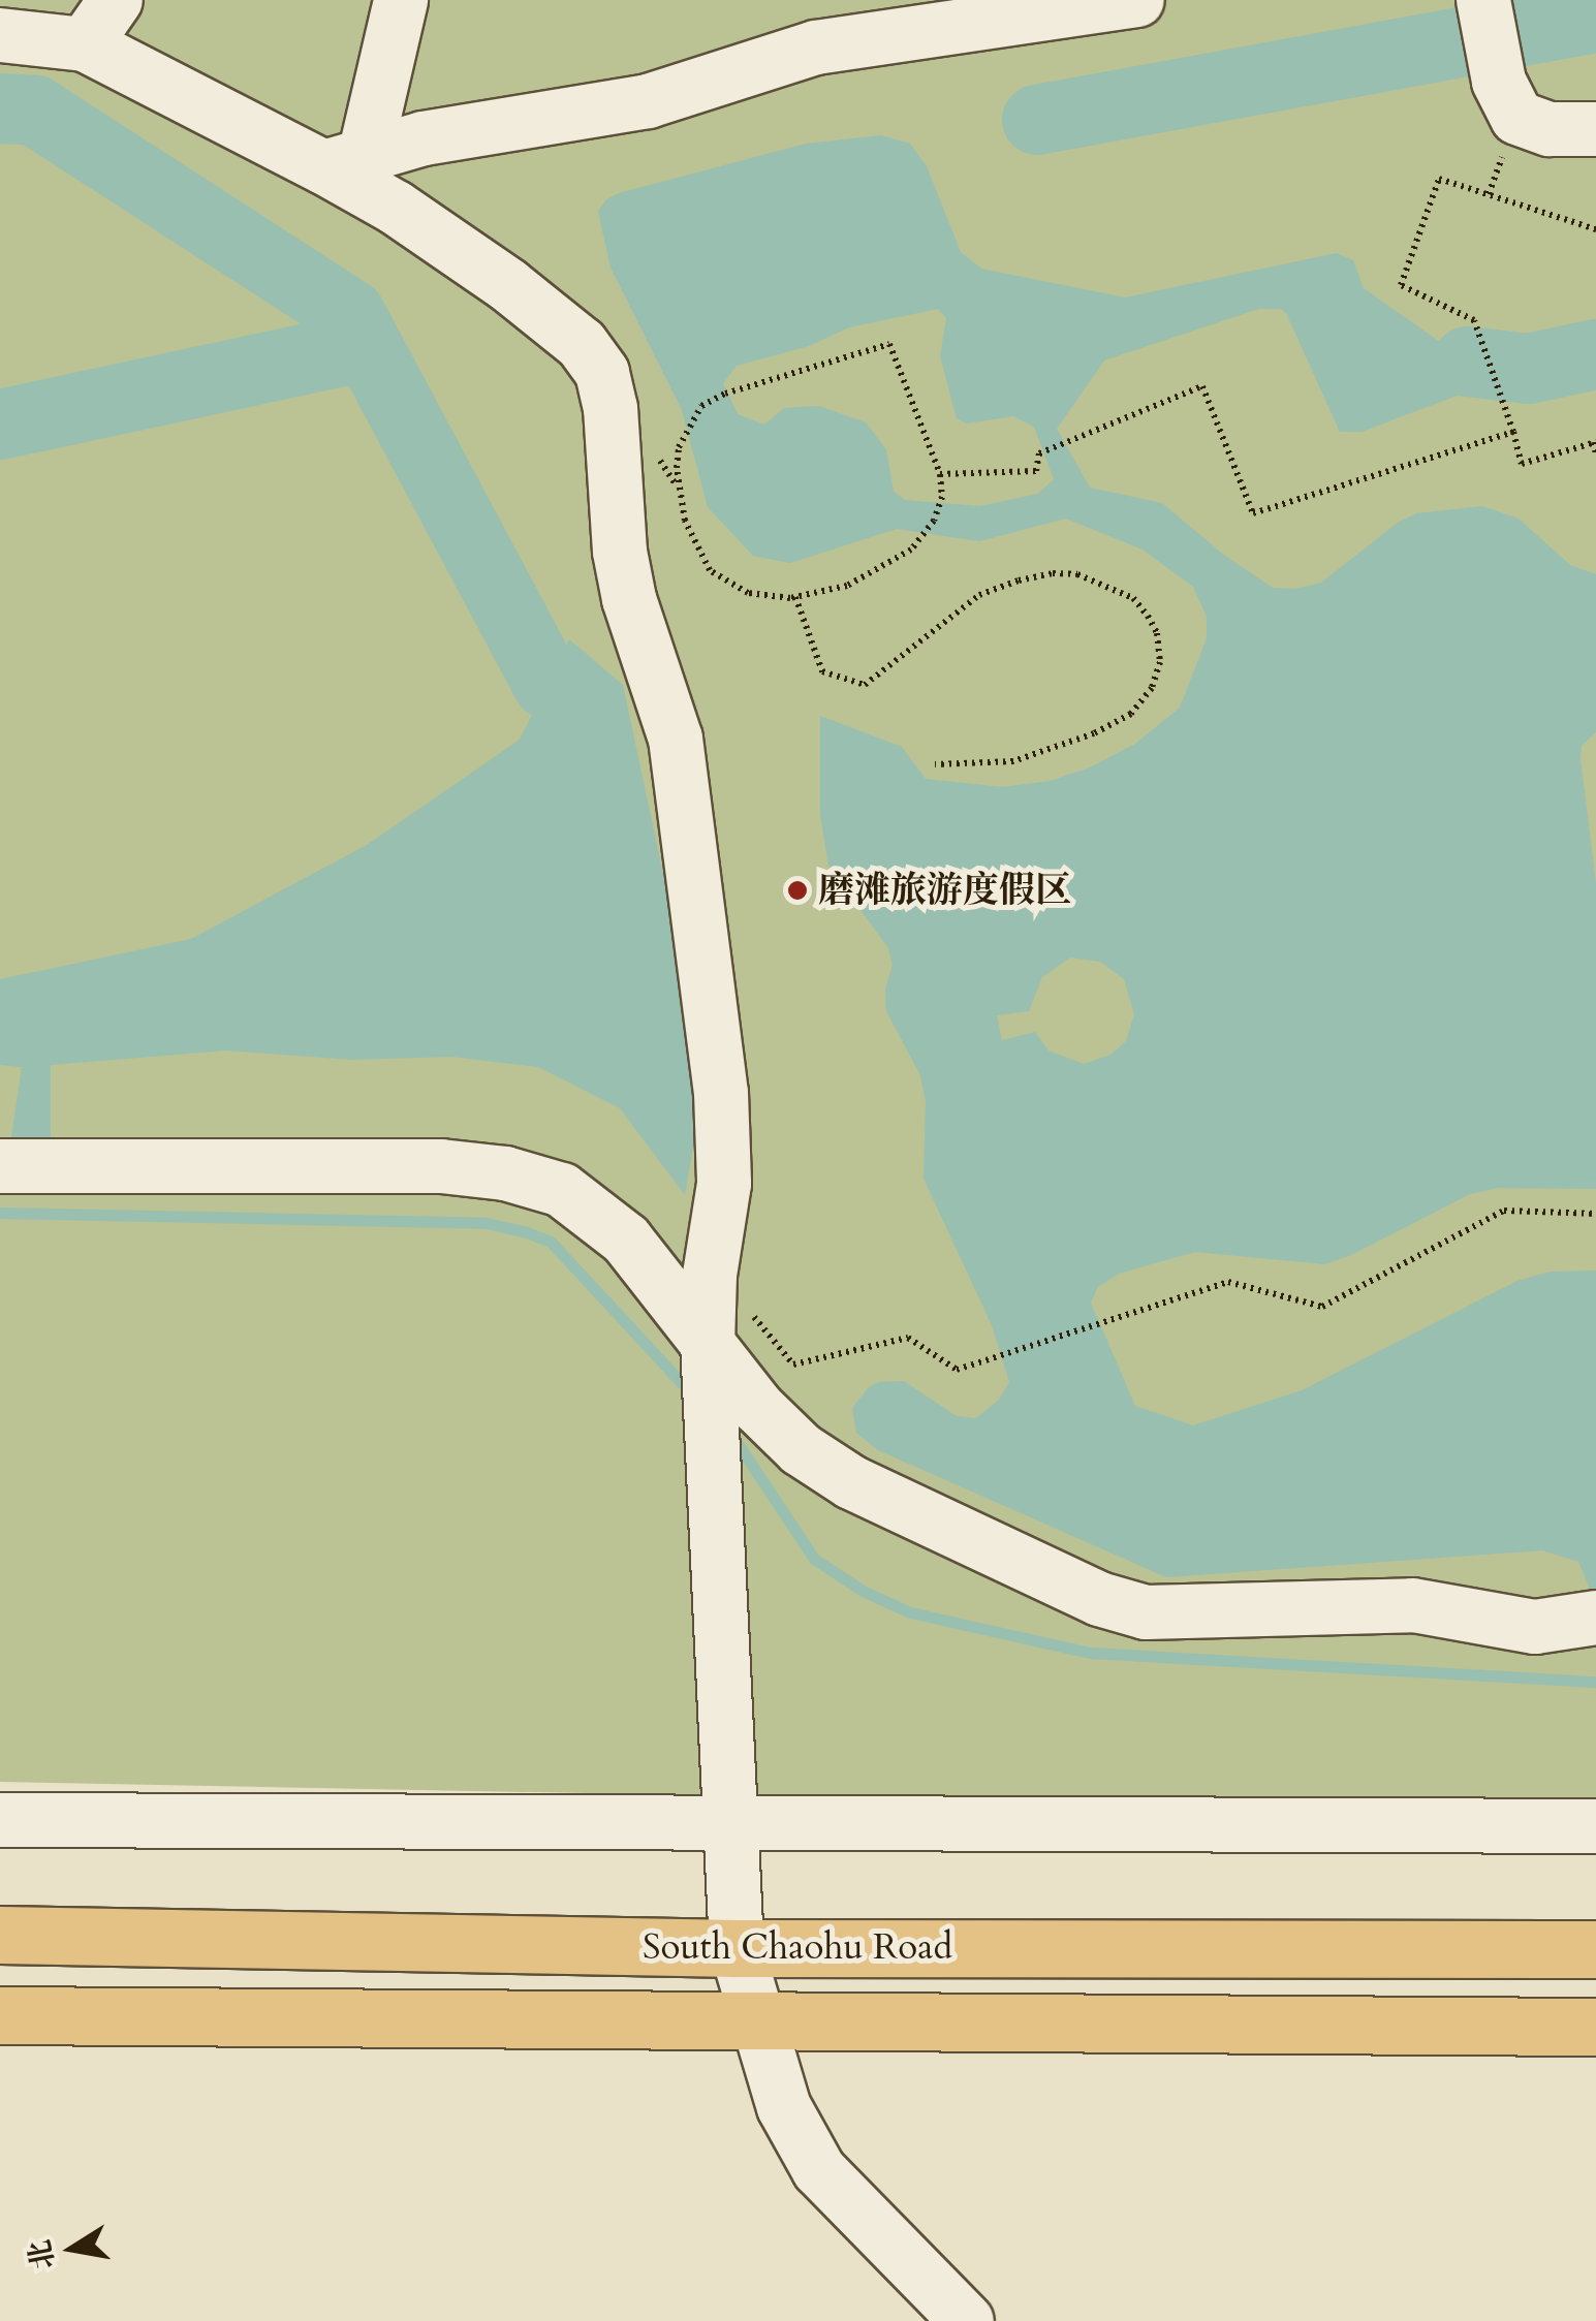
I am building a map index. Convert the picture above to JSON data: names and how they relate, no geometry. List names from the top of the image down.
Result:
{
  "streets": {
    "main road": ["South Chaohu Road"]
  },
  "places": ["磨滩旅游度假区"],
  "north": "left"
}
